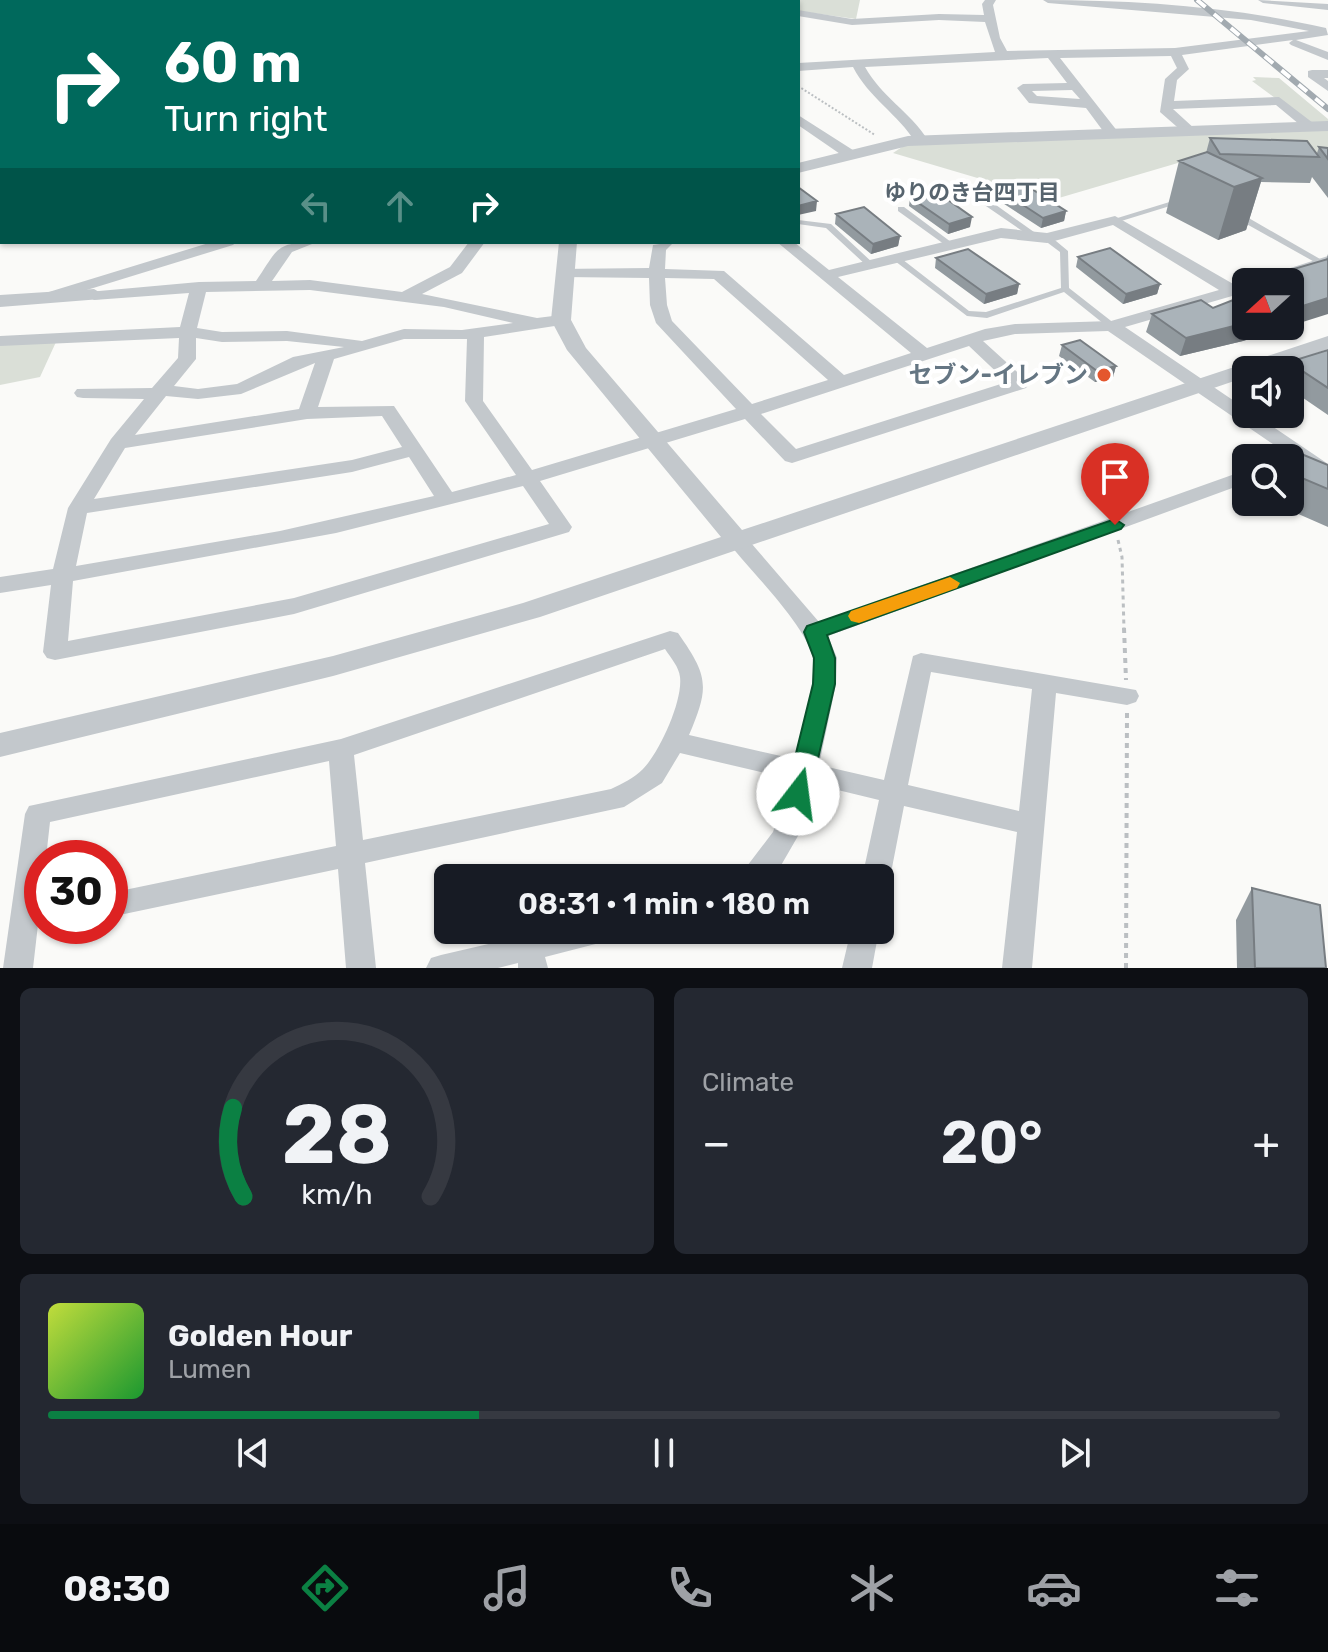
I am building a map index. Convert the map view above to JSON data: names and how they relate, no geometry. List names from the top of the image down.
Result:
{
  "districts": ["ゆりのき台四丁目"],
  "places": ["セブン-イレブン"],
  "north": "left",
  "page": {
    "turn": ["60 m", "Turn right"],
    "limit": "30",
    "trip": "08:31 · 1 min · 180 m",
    "tile": "Climate",
    "heat": ["−", "20°", "+"],
    "song": ["Golden Hour", "Lumen"],
    "tabs": "08:30",
    "gauge": ["28", "km/h"]
  }
}
